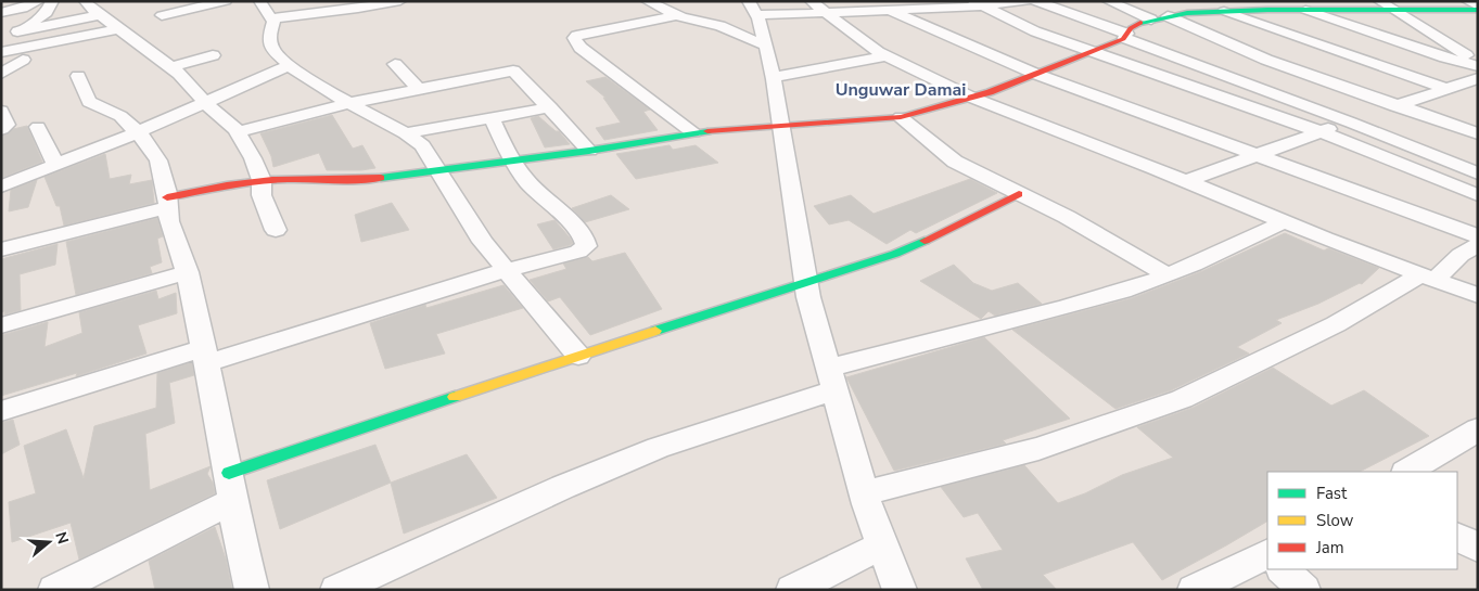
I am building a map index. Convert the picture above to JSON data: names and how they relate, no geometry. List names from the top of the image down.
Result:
{
  "districts": ["Unguwar Damai"],
  "legend": ["Fast", "Slow", "Jam"],
  "north": "right"
}
